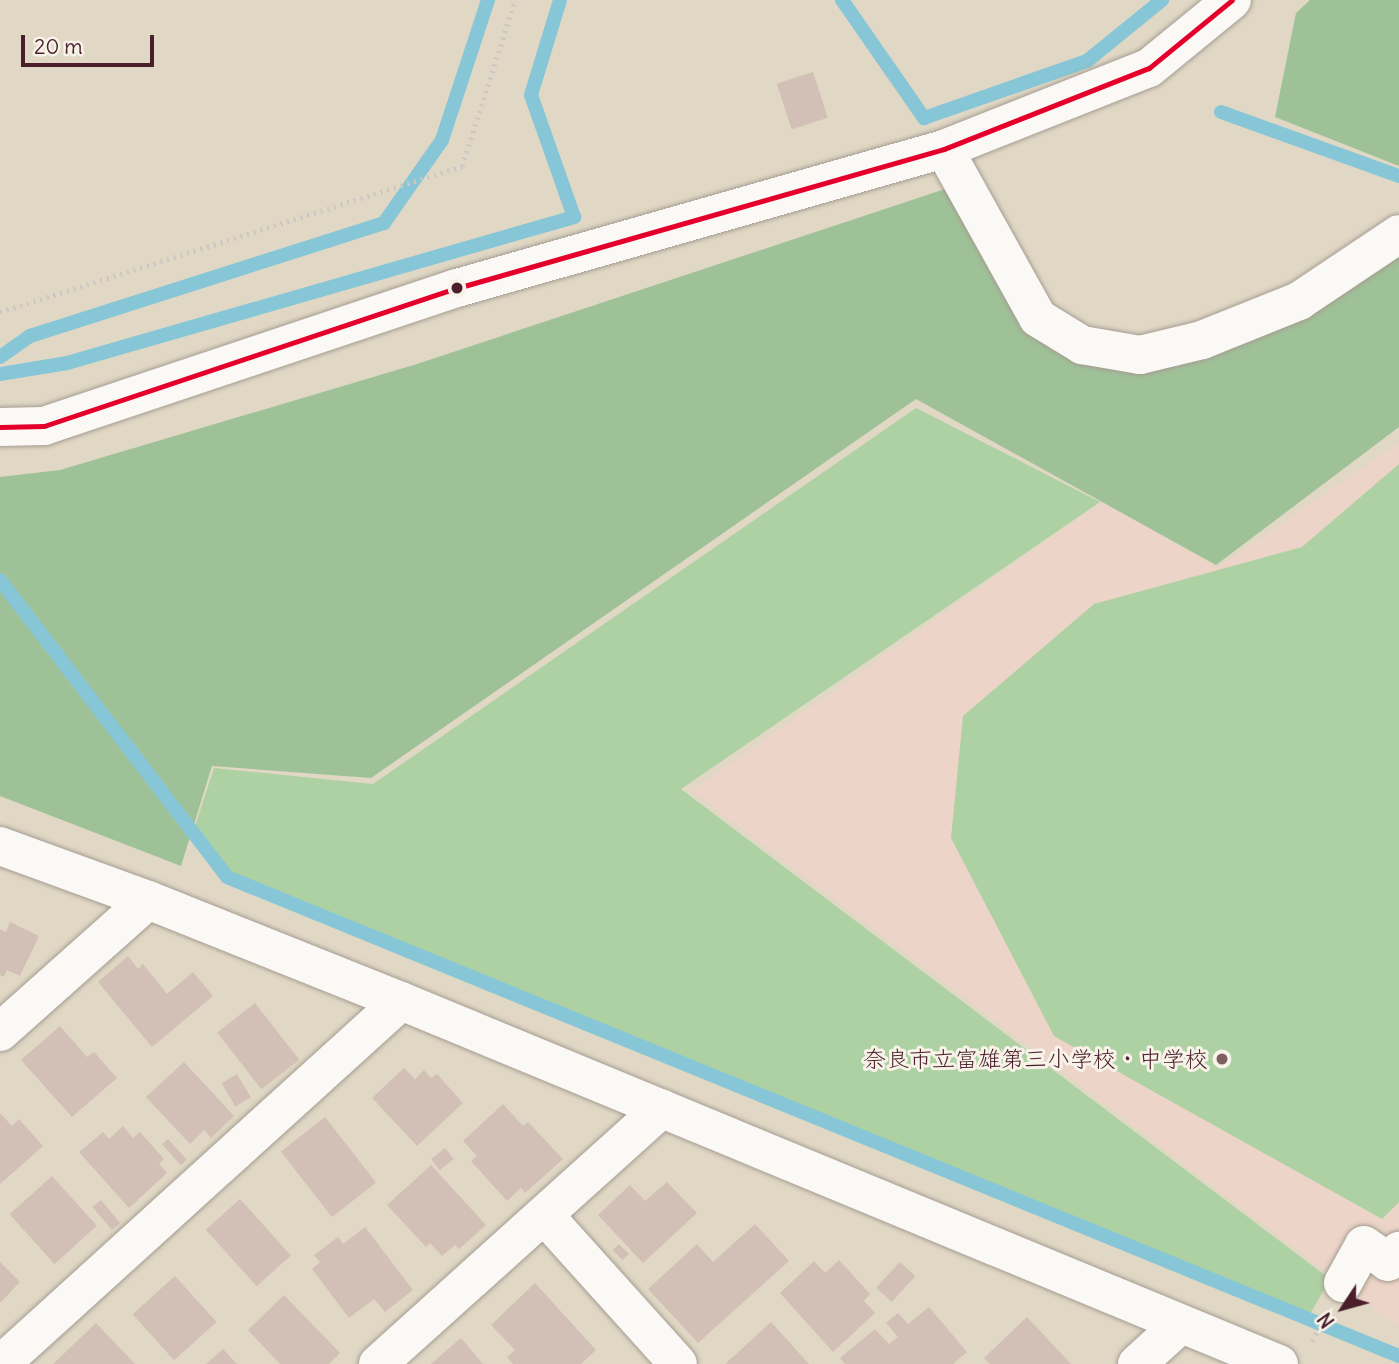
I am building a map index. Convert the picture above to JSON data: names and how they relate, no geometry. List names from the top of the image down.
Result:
{
  "places": ["奈良市立富雄第三小学校・中学校"],
  "scale_bar": "20 m",
  "north": "bottom left"
}
